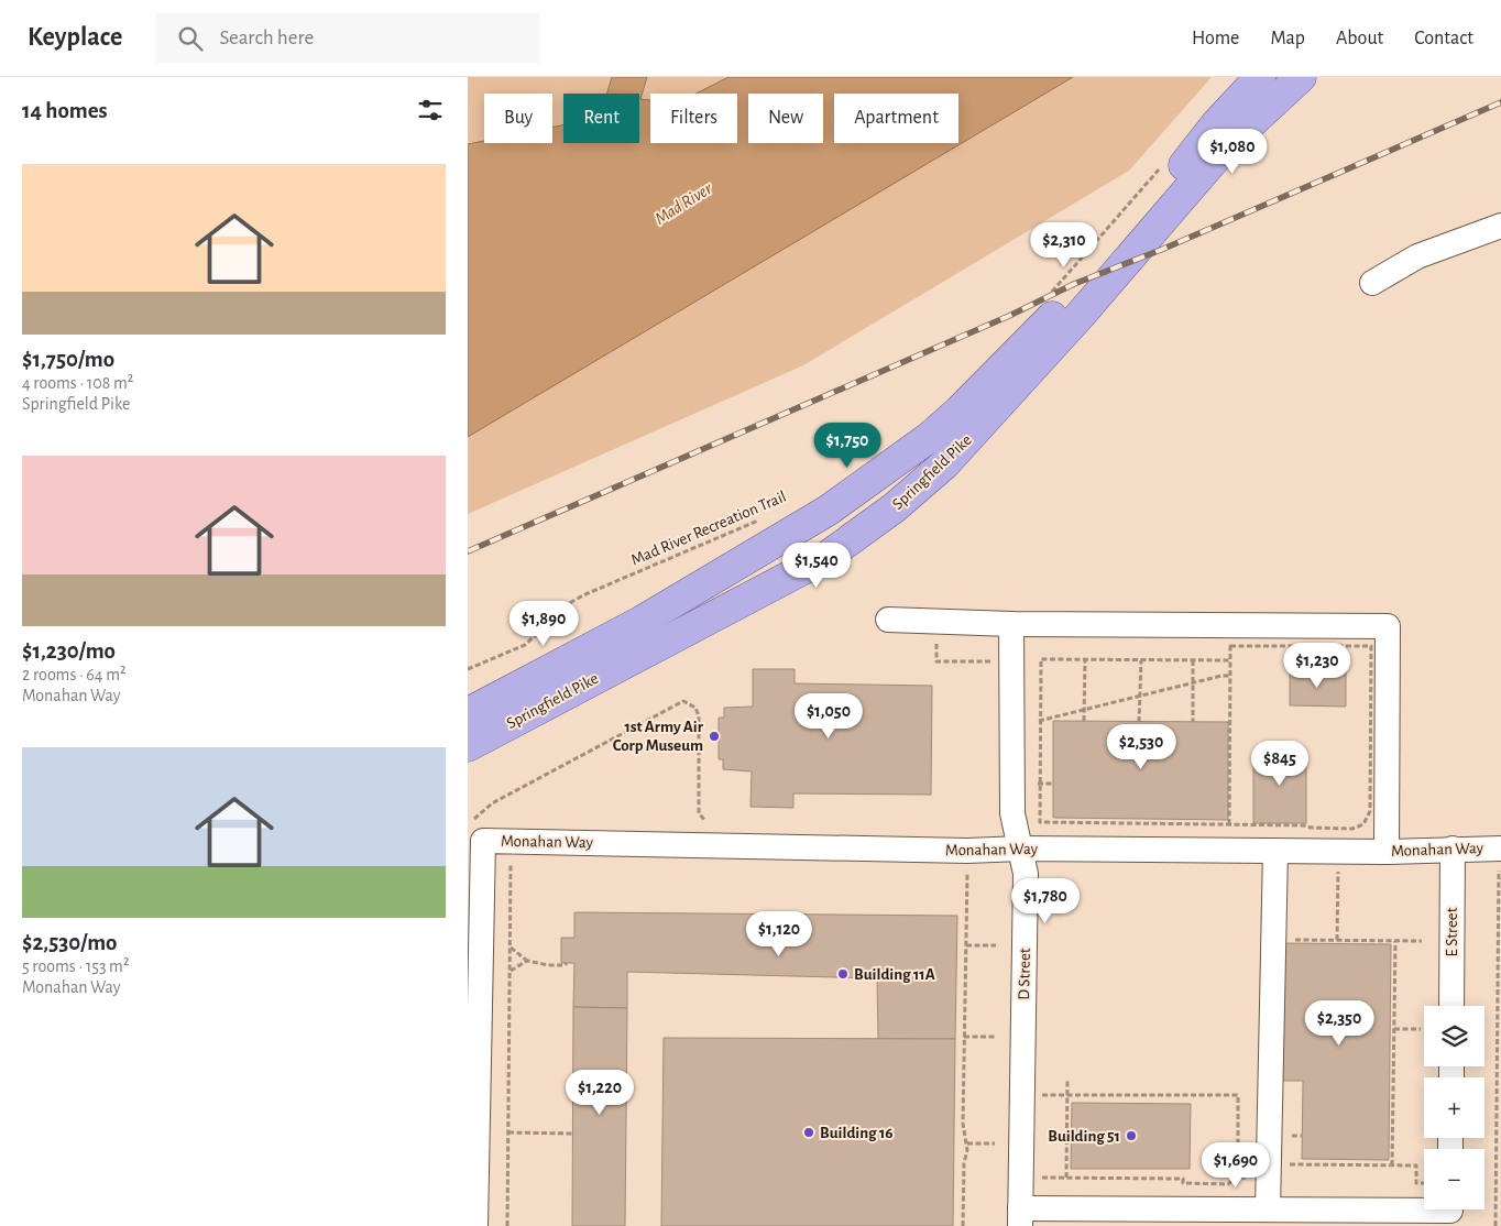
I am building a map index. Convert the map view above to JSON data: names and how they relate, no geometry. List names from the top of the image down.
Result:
{
  "streets": {
    "main road": ["Springfield Pike"],
    "street": ["Monahan Way", "E Street", "D Street"],
    "path": ["Mad River Recreation Trail"]
  },
  "crossings": [
    ["Monahan Way", "E Street"],
    ["Monahan Way", "D Street"]
  ],
  "water": ["Mad River"],
  "places": [
    "1st Army Air Corp Museum",
    "Building 11A",
    "Building 16",
    "Building 51"
  ],
  "page": {
    "header": "Keyplace",
    "search": "Search here",
    "nav": [
      "Home",
      "Map",
      "About",
      "Contact"
    ],
    "heading": "14 homes",
    "chip": [
      "Buy",
      "Rent",
      "Filters",
      "New",
      "Apartment"
    ],
    "price": [
      "$1,080",
      "$2,310",
      "$1,750",
      "$1,540",
      "$1,890",
      "$1,230",
      "$1,050",
      "$2,530",
      "$845",
      "$1,780",
      "$1,120",
      "$2,350",
      "$1,220",
      "$1,690"
    ],
    "list": [
      {
        "name": "$1,750/mo",
        "note": "4 rooms · 108 m² · Springfield Pike"
      },
      {
        "name": "$1,230/mo",
        "note": "2 rooms · 64 m² · Monahan Way"
      },
      {
        "name": "$2,530/mo",
        "note": "5 rooms · 153 m² · Monahan Way"
      }
    ],
    "map_buttons": ["+", "−"]
  }
}
